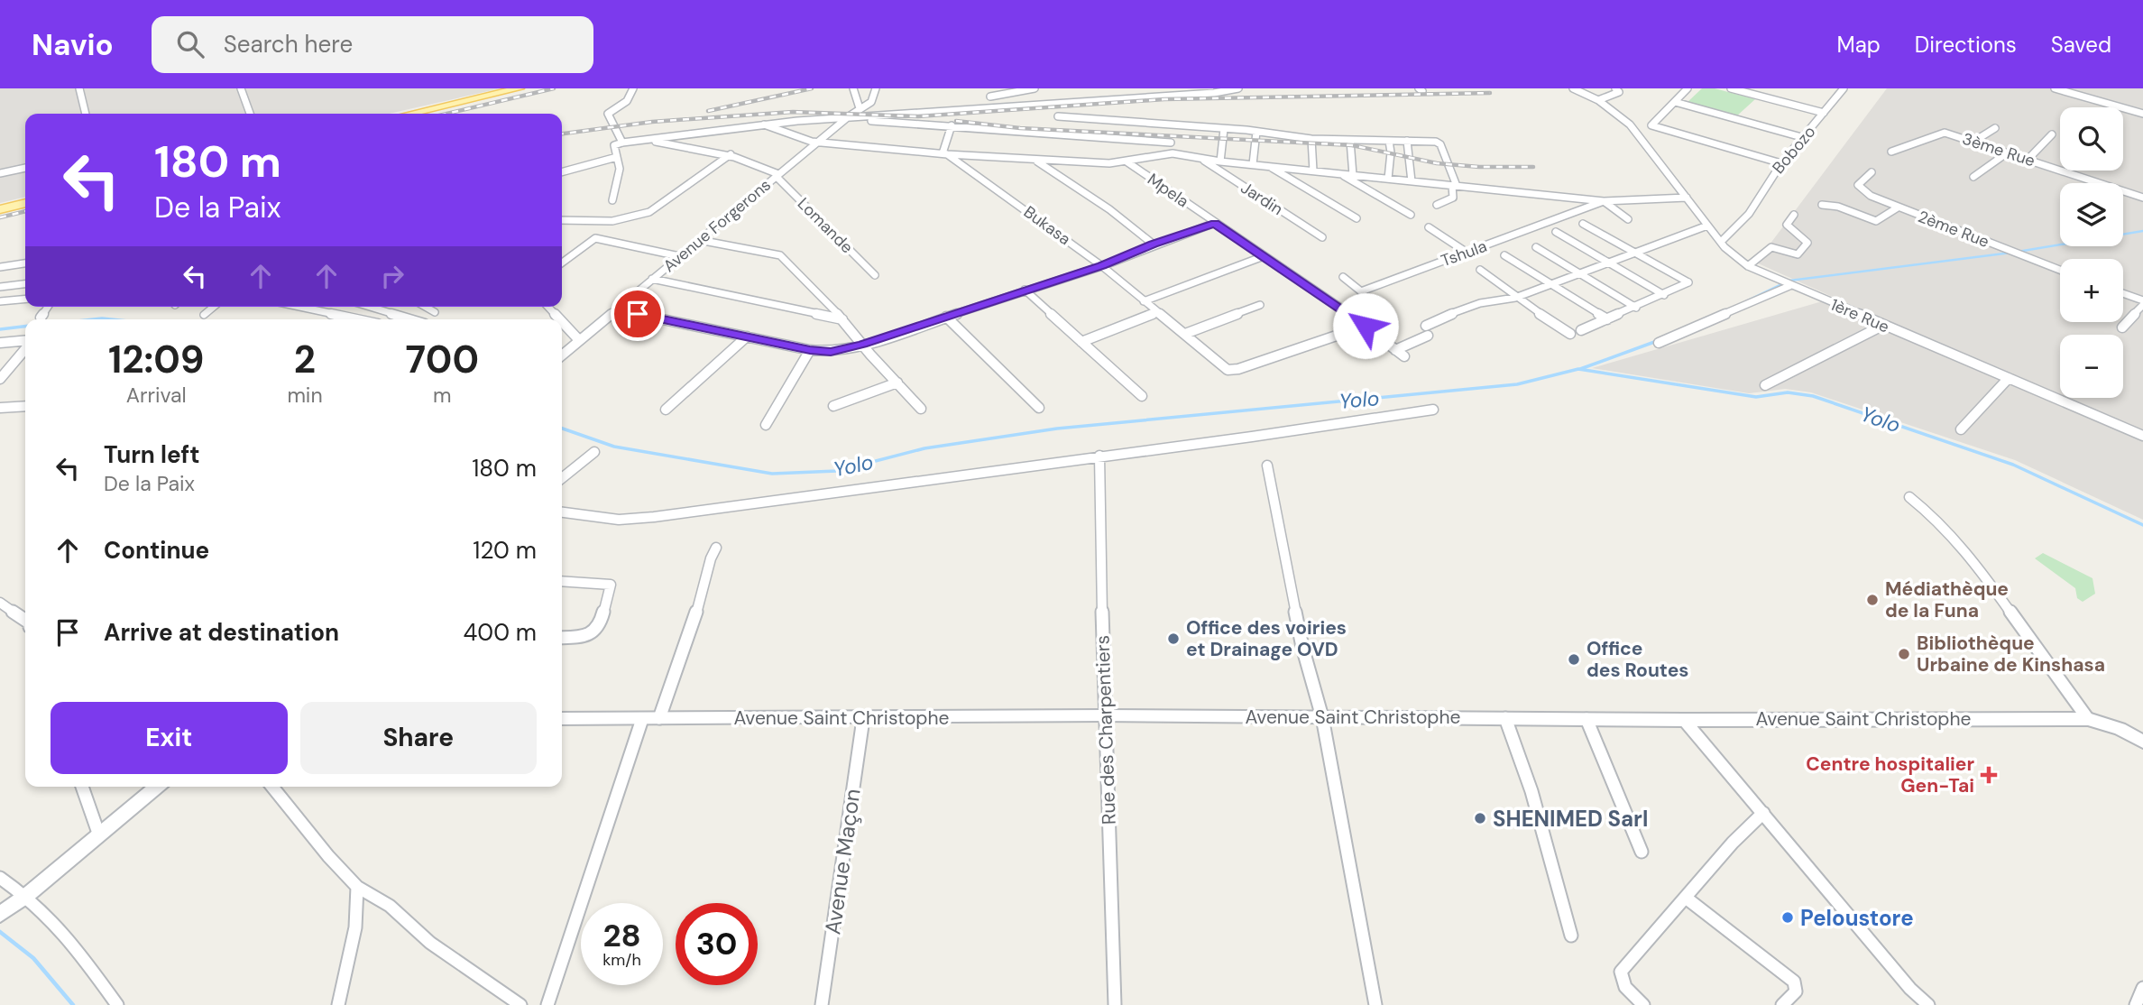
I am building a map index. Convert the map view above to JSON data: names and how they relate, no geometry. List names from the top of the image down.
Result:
{
  "streets": {
    "street": [
      "Bobozo",
      "3ème Rue",
      "Mpela",
      "Jardin",
      "Avenue Forgerons",
      "Lomande",
      "Bukasa",
      "2ème Rue",
      "Tshula",
      "1ère Rue",
      "Avenue Saint Christophe",
      "Rue des Charpentiers",
      "Avenue Maçon"
    ]
  },
  "crossings": [
    ["Bobozo", "1ère Rue"],
    ["Mpela", "Bukasa"],
    ["Avenue Forgerons", "Lomande"],
    ["Avenue Saint Christophe", "Rue des Charpentiers"],
    ["Avenue Saint Christophe", "Avenue Maçon"]
  ],
  "water": ["Yolo"],
  "places": {
    "other": [
      "Médiathèque de la Funa",
      "Office des voiries et Drainage OVD",
      "Bibliothèque Urbaine de Kinshasa",
      "Office des Routes",
      "SHENIMED Sarl",
      "Peloustore"
    ],
    "health": ["Centre hospitalier Gen-Tai"]
  },
  "page": {
    "header": "Navio",
    "search": "Search here",
    "nav": ["Map", "Directions", "Saved"],
    "map_buttons": ["+", "−"],
    "turn": ["180 m", "De la Paix"],
    "eta": [
      "12:09",
      "Arrival",
      "2",
      "min",
      "700",
      "m"
    ],
    "list": [
      {
        "name": "Turn left",
        "note": "De la Paix",
        "value": "180 m"
      },
      {
        "name": "Continue",
        "value": "120 m"
      },
      {
        "name": "Arrive at destination",
        "value": "400 m"
      }
    ],
    "buttons": ["Exit", "Share"],
    "speed": "28 km/h",
    "limit": "30"
  }
}
